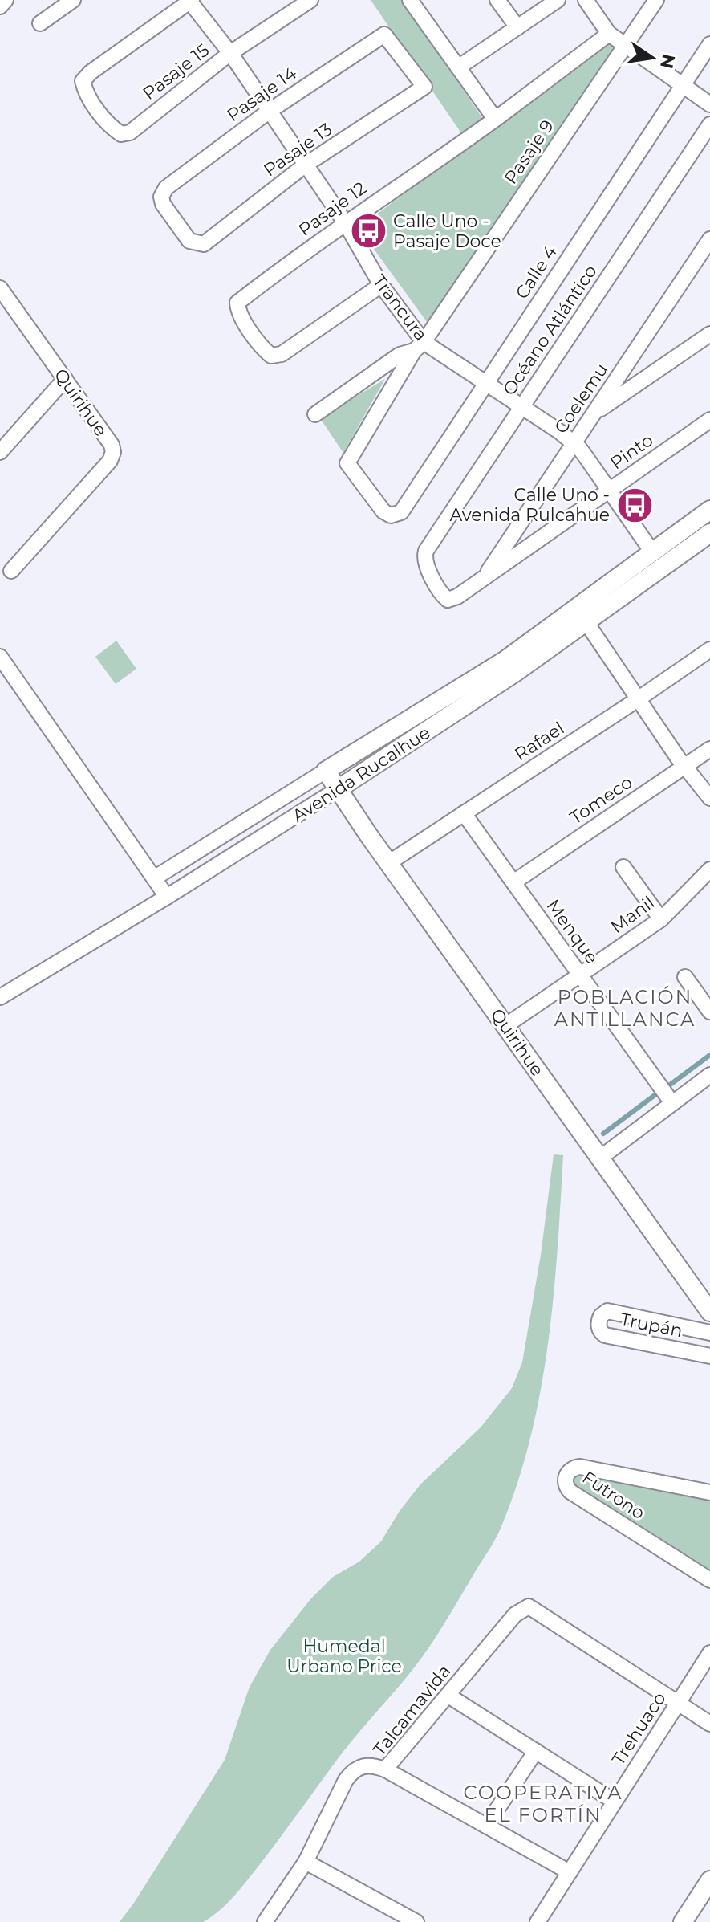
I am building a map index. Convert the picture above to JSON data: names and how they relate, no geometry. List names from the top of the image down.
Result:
{
  "streets": {
    "street": [
      "Pasaje 15",
      "Pasaje 14",
      "Pasaje 13",
      "Pasaje 9",
      "Pasaje 12",
      "Calle 4",
      "Trancura",
      "Océano Atlántico",
      "Coelemu",
      "Quirihue",
      "Pinto",
      "Rafael",
      "Avenida Rucalhue",
      "Tomeco",
      "Manil",
      "Menque",
      "Trupán",
      "Futrono",
      "Talcamavida",
      "Trehuaco"
    ]
  },
  "crossings": [
    ["Pasaje 15", "Trancura"],
    ["Pasaje 14", "Pasaje 13"],
    ["Pasaje 14", "Trancura"],
    ["Pasaje 13", "Trancura"],
    ["Pasaje 9", "Calle 4"],
    ["Pasaje 9", "Trancura"],
    ["Pasaje 12", "Trancura"],
    ["Calle 4", "Trancura"],
    ["Trancura", "Océano Atlántico"],
    ["Trancura", "Coelemu"],
    ["Trancura", "Pinto"],
    ["Trancura", "Avenida Rucalhue"],
    ["Océano Atlántico", "Pinto"],
    ["Coelemu", "Pinto"],
    ["Quirihue", "Rafael"],
    ["Quirihue", "Avenida Rucalhue"],
    ["Quirihue", "Manil"],
    ["Rafael", "Menque"],
    ["Tomeco", "Menque"],
    ["Manil", "Menque"],
    ["Talcamavida", "Trehuaco"]
  ],
  "districts": ["POBLACIÓN ANTILLANCA", "COOPERATIVA EL FORTÍN"],
  "parks": ["Humedal Urbano Price"],
  "places": {
    "bus stop": ["Calle Uno - Pasaje Doce", "Calle Uno - Avenida Rulcahue"]
  },
  "north": "right"
}
